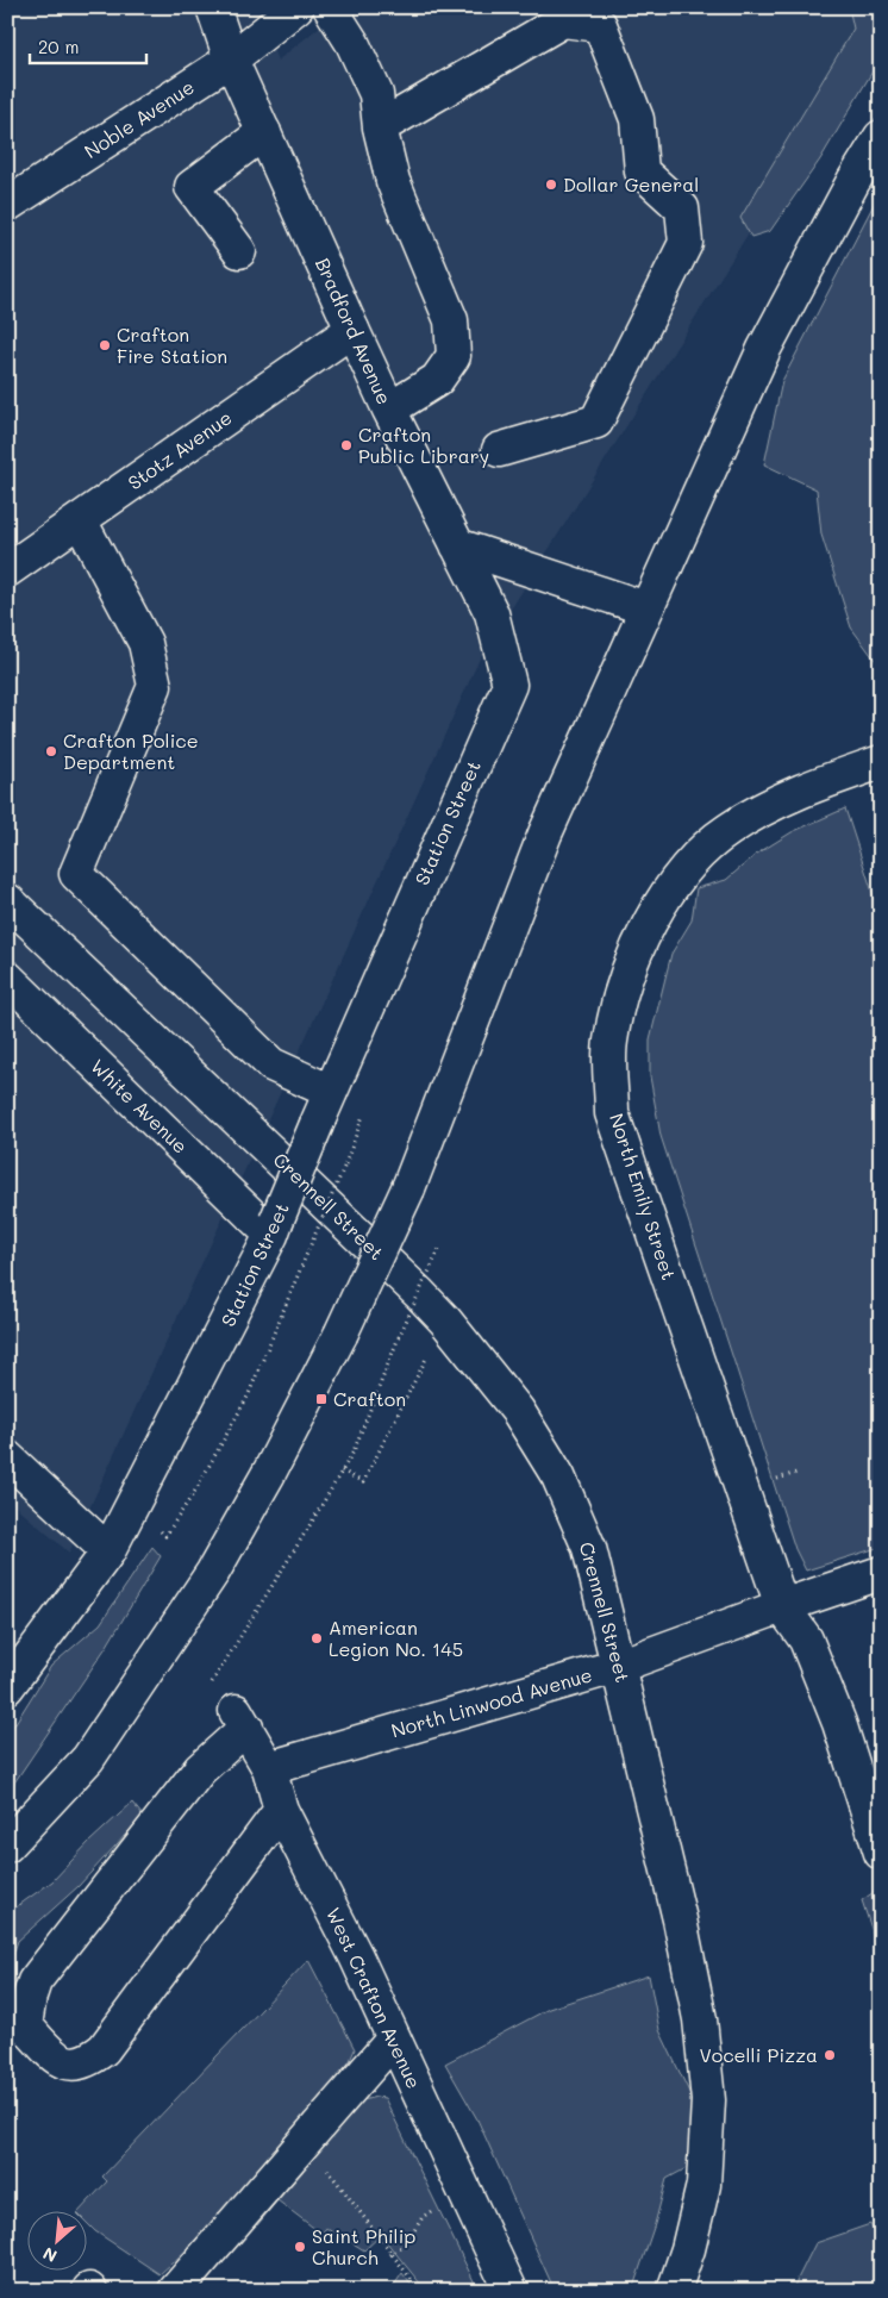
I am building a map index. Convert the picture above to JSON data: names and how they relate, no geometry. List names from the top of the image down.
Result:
{
  "streets": {
    "street": [
      "Noble Avenue",
      "Bradford Avenue",
      "Stotz Avenue",
      "Station Street",
      "White Avenue",
      "North Emily Street",
      "Crennell Street",
      "North Linwood Avenue",
      "West Crafton Avenue"
    ]
  },
  "crossings": [
    ["Noble Avenue", "Bradford Avenue"],
    ["Bradford Avenue", "Stotz Avenue"],
    ["Bradford Avenue", "Station Street"],
    ["Station Street", "White Avenue"],
    ["North Emily Street", "North Linwood Avenue"],
    ["Crennell Street", "North Linwood Avenue"],
    ["North Linwood Avenue", "West Crafton Avenue"]
  ],
  "places": {
    "other": [
      "Dollar General",
      "Crafton Fire Station",
      "Crafton Public Library",
      "Crafton Police Department",
      "American Legion No. 145",
      "Vocelli Pizza",
      "Saint Philip Church"
    ],
    "transit": ["Crafton"]
  },
  "scale_bar": "20 m",
  "north": "bottom left"
}
